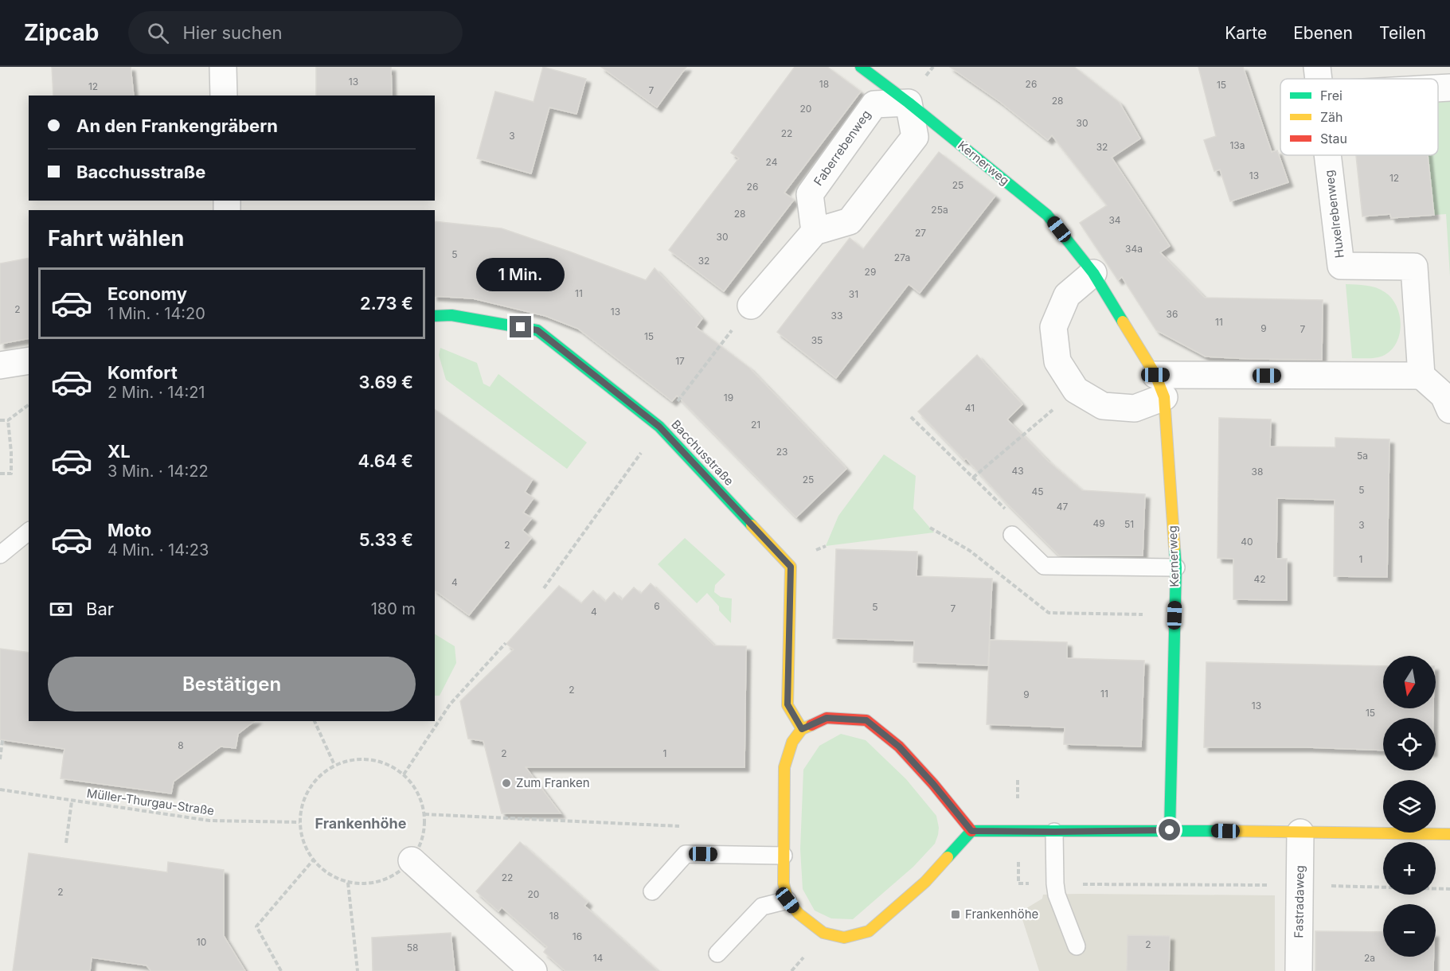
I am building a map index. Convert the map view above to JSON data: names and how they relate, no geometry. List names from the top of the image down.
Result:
{
  "streets": {
    "street": [
      "Faberrebenweg",
      "Kernerweg",
      "Huxelrebenweg",
      "Bacchusstraße",
      "Fastradaweg"
    ],
    "path": ["Müller-Thurgau-Straße"]
  },
  "crossings": [
    ["Faberrebenweg", "Kernerweg"]
  ],
  "districts": ["Frankenhöhe"],
  "places": {
    "other": ["Zum Franken"],
    "transit": ["Frankenhöhe"]
  },
  "house_numbers": [
    "13",
    "18",
    "26",
    "15",
    "12",
    "7",
    "28",
    "20",
    "30",
    "22",
    "3",
    "13a",
    "32",
    "24",
    "13",
    "12",
    "25",
    "26",
    "25a",
    "28",
    "34",
    "27",
    "30",
    "34a",
    "5",
    "27a",
    "32",
    "29",
    "11",
    "31",
    "2",
    "13",
    "36",
    "33",
    "11",
    "9",
    "7",
    "15",
    "35",
    "17",
    "19",
    "41",
    "21",
    "23",
    "5a",
    "43",
    "38",
    "25",
    "5",
    "45",
    "47",
    "49",
    "51",
    "3",
    "40",
    "2",
    "1",
    "42",
    "4",
    "6",
    "5",
    "7",
    "4",
    "2",
    "11",
    "9",
    "13",
    "15",
    "8",
    "2",
    "1",
    "22",
    "2",
    "20",
    "18",
    "16",
    "10",
    "2",
    "58",
    "14",
    "2a"
  ],
  "legend": ["Frei", "Zäh", "Stau"],
  "north": "bottom",
  "page": {
    "header": "Zipcab",
    "search": "Hier suchen",
    "nav": ["Karte", "Ebenen", "Teilen"],
    "banner": ["An den Frankengräbern", "Bacchusstraße"],
    "heading": "Fahrt wählen",
    "bubble": "1 Min.",
    "list": [
      {
        "name": "Economy",
        "note": "1 Min. · 14:20",
        "value": "2.73 €"
      },
      {
        "name": "Komfort",
        "note": "2 Min. · 14:21",
        "value": "3.69 €"
      },
      {
        "name": "XL",
        "note": "3 Min. · 14:22",
        "value": "4.64 €"
      },
      {
        "name": "Moto",
        "note": "4 Min. · 14:23",
        "value": "5.33 €"
      }
    ],
    "pay": ["Bar", "180 m"],
    "buttons": "Bestätigen",
    "map_buttons": ["+", "−"]
  }
}
